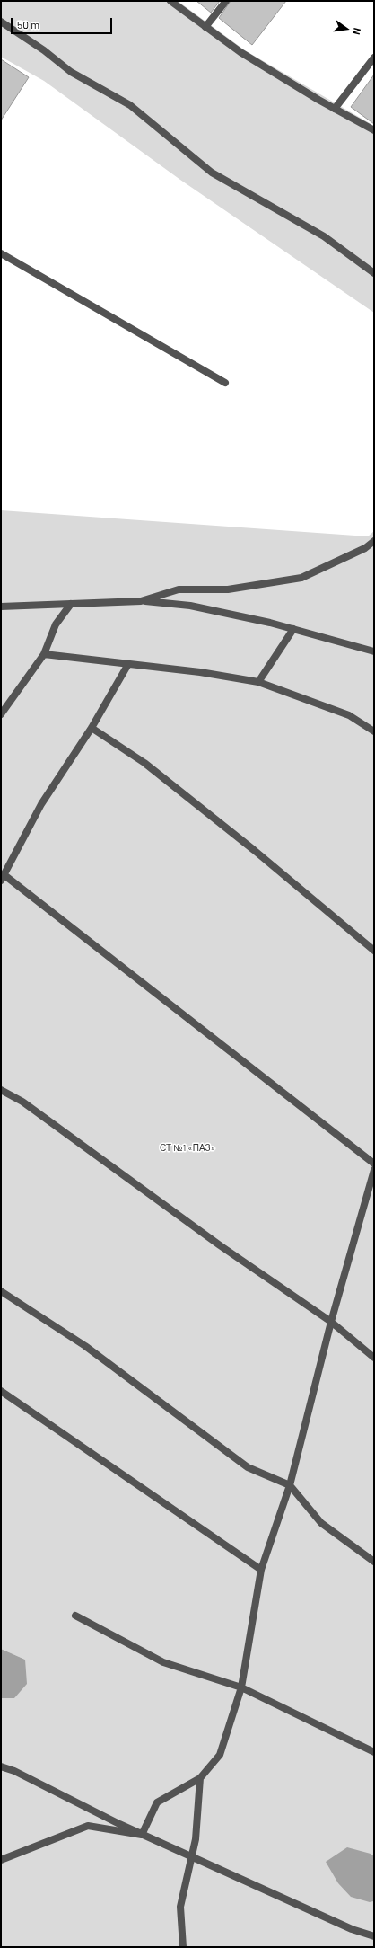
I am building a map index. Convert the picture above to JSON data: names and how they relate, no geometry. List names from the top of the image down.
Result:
{
  "parks": ["СТ №1 «ПАЗ»"],
  "scale_bar": "50 m",
  "north": "right"
}
